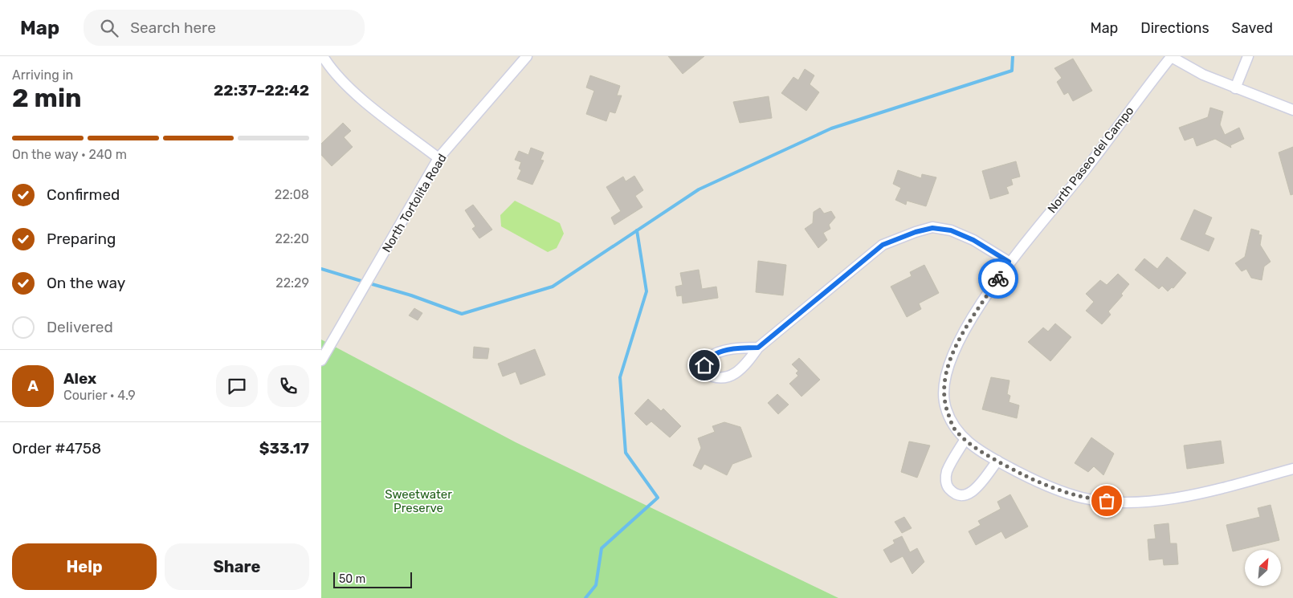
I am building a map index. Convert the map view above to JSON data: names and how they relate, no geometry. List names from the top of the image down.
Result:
{
  "streets": {
    "street": ["North Paseo del Campo", "North Tortolita Road"]
  },
  "parks": ["Sweetwater Preserve"],
  "scale_bar": "50 m",
  "north": "top right",
  "page": {
    "header": "Map",
    "search": "Search here",
    "nav": ["Map", "Directions", "Saved"],
    "heading": ["2 min", "Arriving in", "22:37–22:42"],
    "panel": [
      "Alex",
      "Courier · 4.9",
      "Order #4758",
      "$33.17"
    ],
    "bar": "On the way · 240 m",
    "list": [
      ["Confirmed", "22:08"],
      ["Preparing", "22:20"],
      ["On the way", "22:29"],
      "Delivered"
    ],
    "round": "A",
    "buttons": ["Help", "Share"],
    "scale": "50 m"
  }
}
